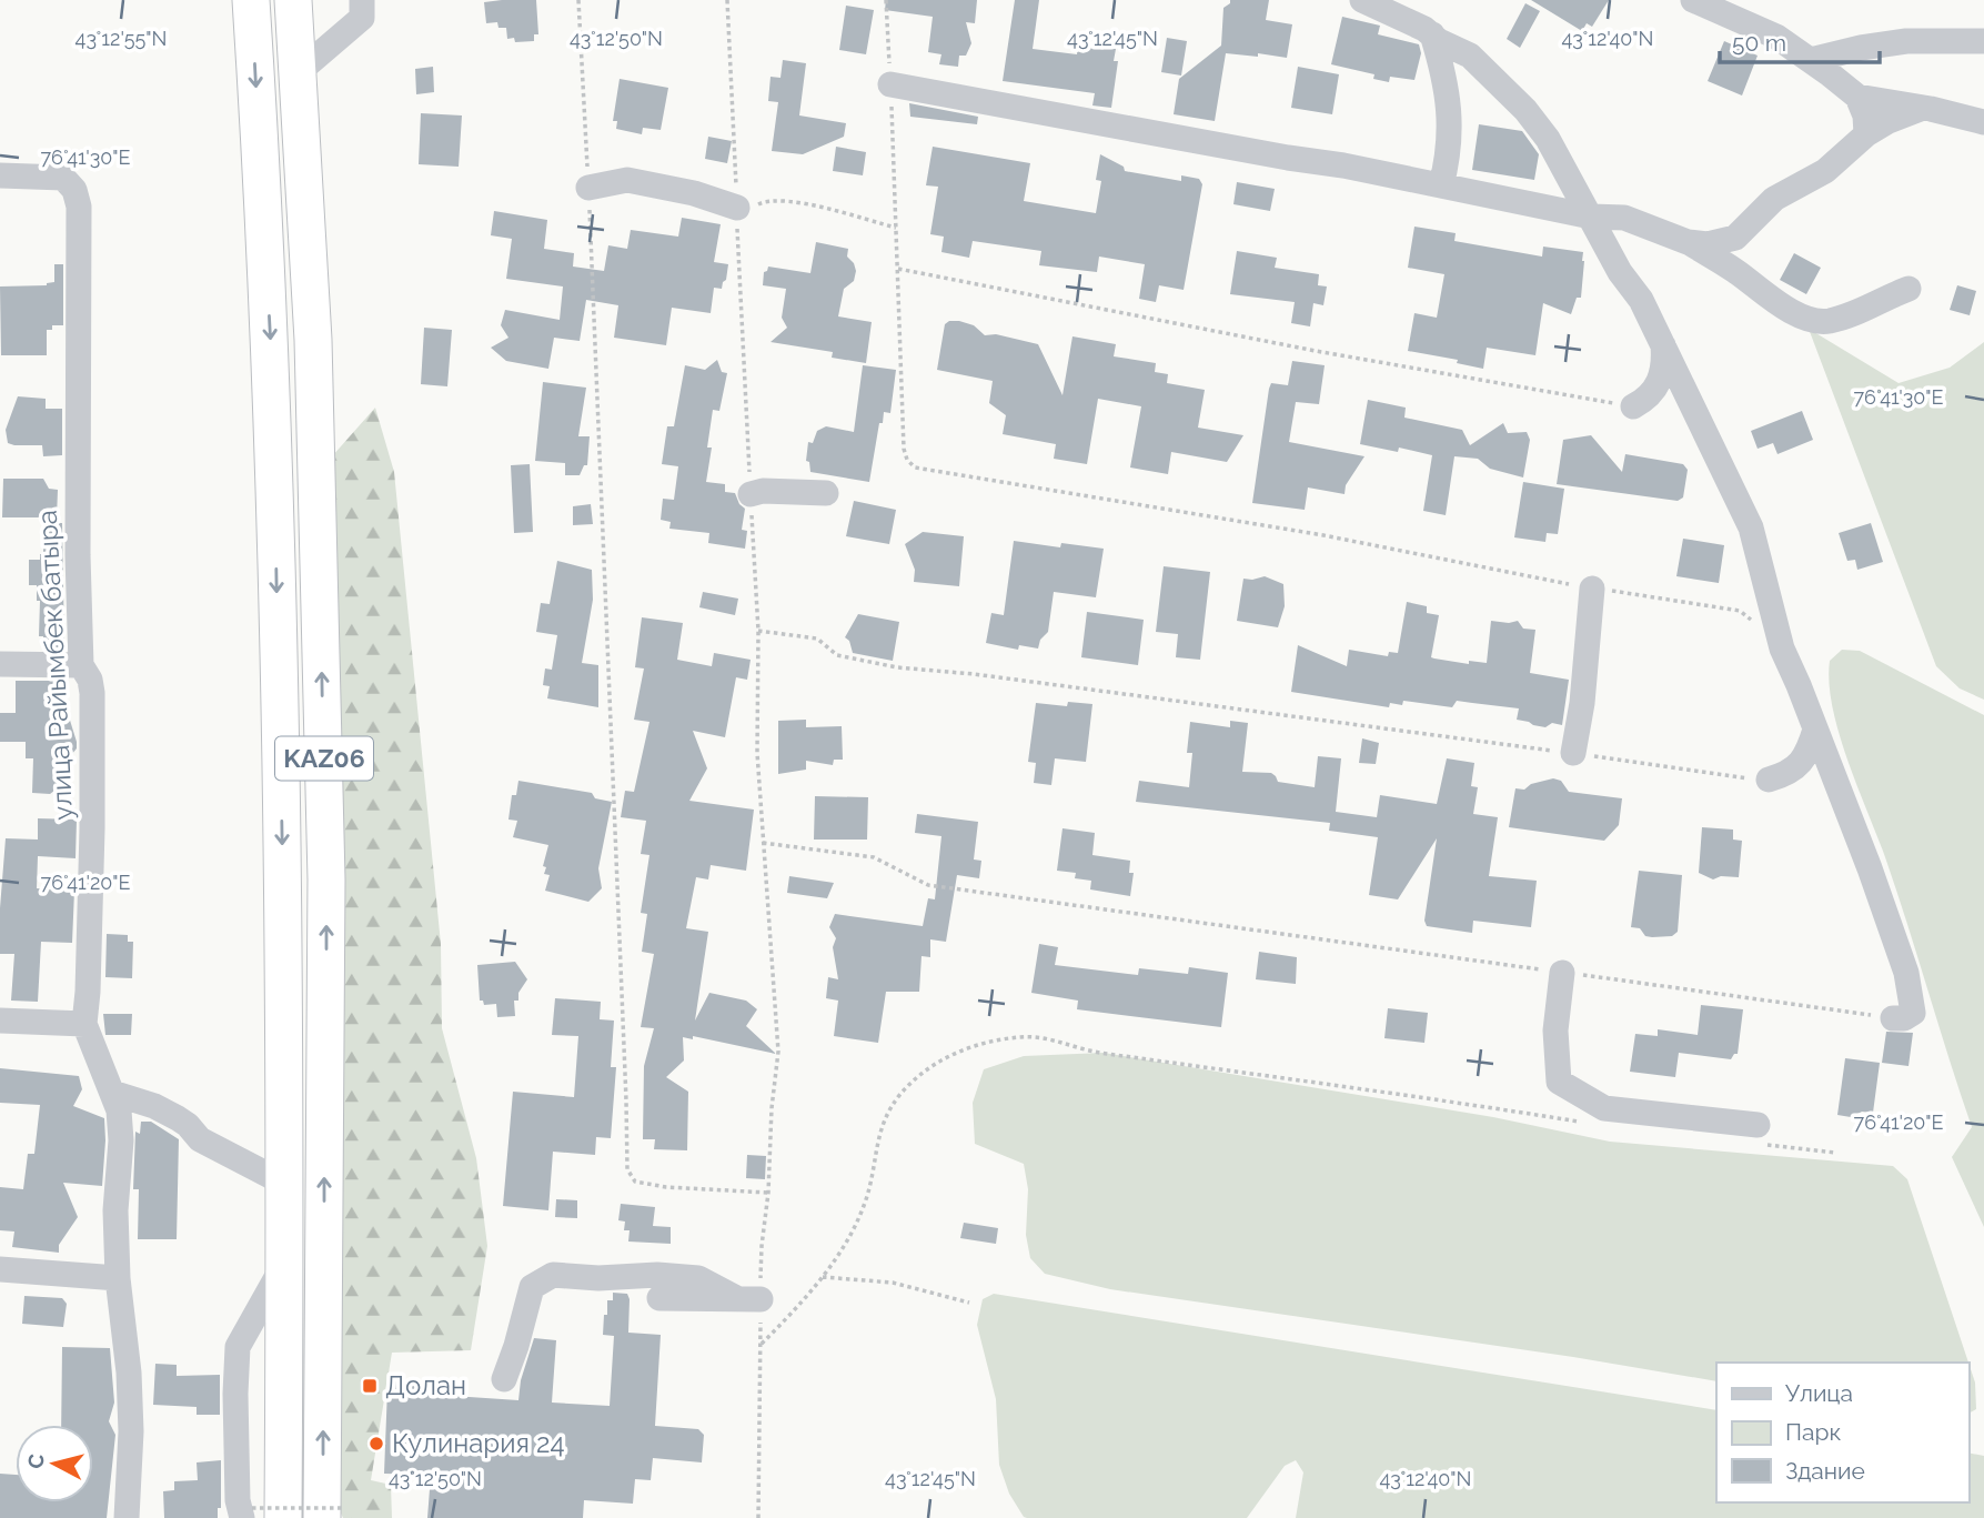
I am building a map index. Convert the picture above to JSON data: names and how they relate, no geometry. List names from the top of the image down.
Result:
{
  "streets": {
    "highway": ["KАZ06"],
    "street": ["улица Райымбек батыра"]
  },
  "places": {
    "transit": ["Долан"],
    "other": ["Кулинария 24"]
  },
  "legend": ["Улица", "Парк", "Здание"],
  "scale_bar": "50 m",
  "north": "left",
  "coordinates": [
    "43°12'55\"N",
    "43°12'50\"N",
    "43°12'45\"N",
    "43°12'40\"N",
    "76°41'30\"E",
    "76°41'20\"E"
  ]
}
